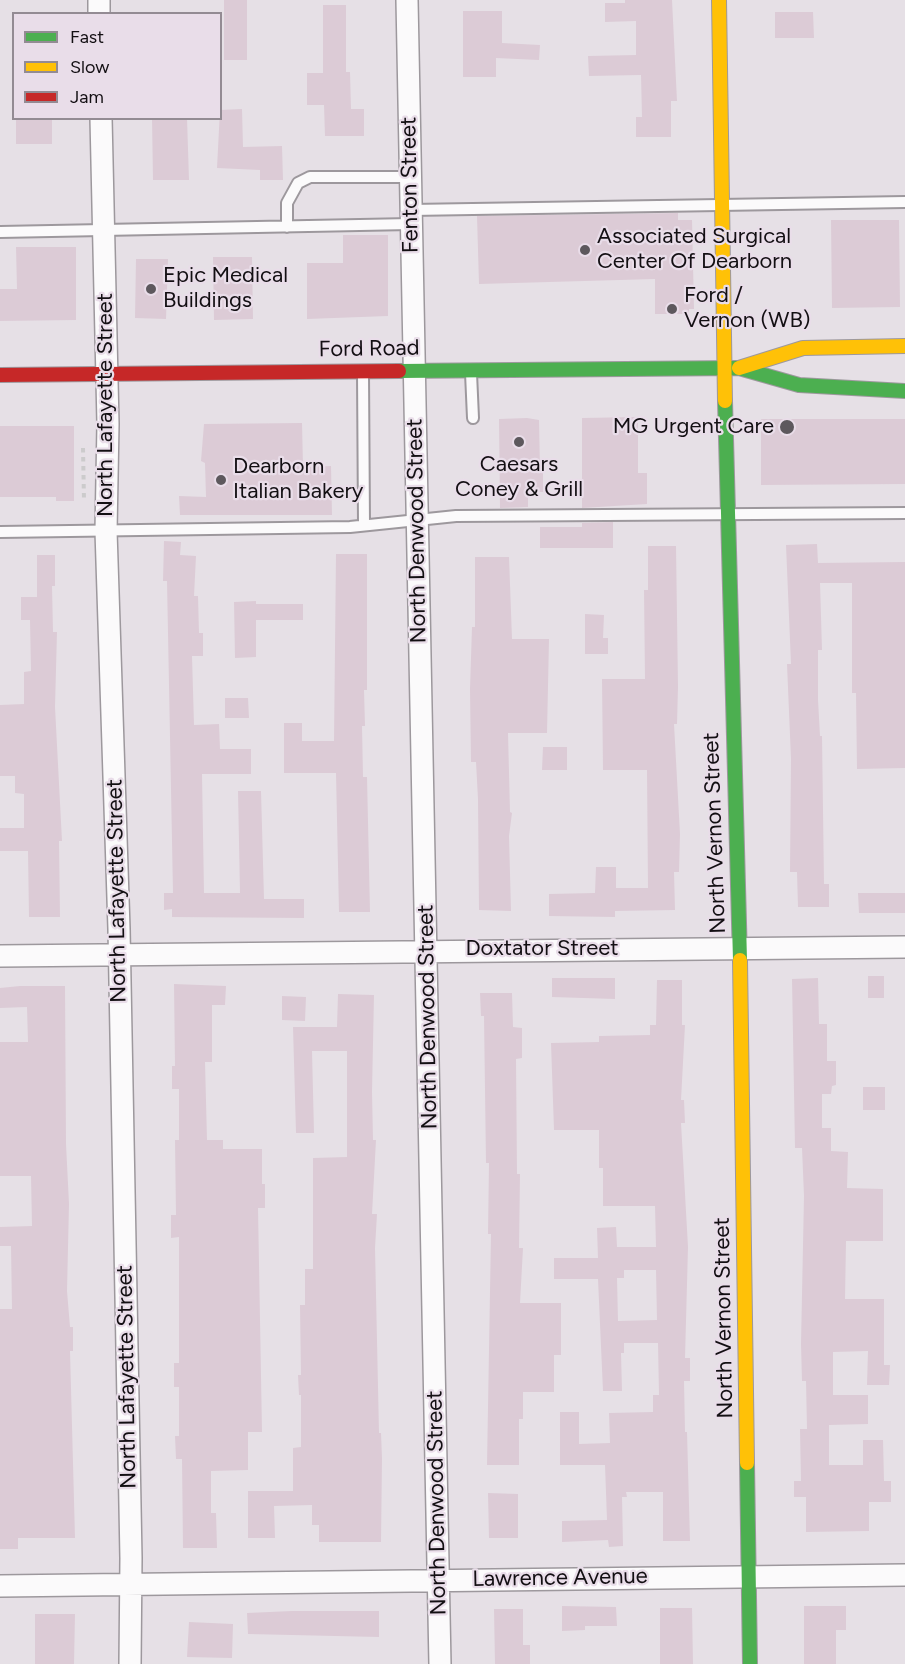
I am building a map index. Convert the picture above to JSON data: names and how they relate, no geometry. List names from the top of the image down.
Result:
{
  "streets": {
    "street": [
      "Fenton Street",
      "Ford Road",
      "North Lafayette Street",
      "North Denwood Street",
      "North Vernon Street",
      "Doxtator Street",
      "Lawrence Avenue"
    ]
  },
  "crossings": [
    ["Fenton Street", "Ford Road"],
    ["Fenton Street", "North Denwood Street"],
    ["Ford Road", "North Lafayette Street"],
    ["Ford Road", "North Denwood Street"],
    ["Ford Road", "North Vernon Street"],
    ["North Lafayette Street", "Doxtator Street"],
    ["North Lafayette Street", "Lawrence Avenue"],
    ["North Denwood Street", "Doxtator Street"],
    ["North Denwood Street", "Lawrence Avenue"],
    ["North Vernon Street", "Doxtator Street"],
    ["North Vernon Street", "Lawrence Avenue"]
  ],
  "places": [
    "Associated Surgical Center Of Dearborn",
    "Epic Medical Buildings",
    "Ford / Vernon (WB)",
    "MG Urgent Care",
    "Caesars Coney & Grill",
    "Dearborn Italian Bakery"
  ],
  "legend": ["Fast", "Slow", "Jam"]
}
